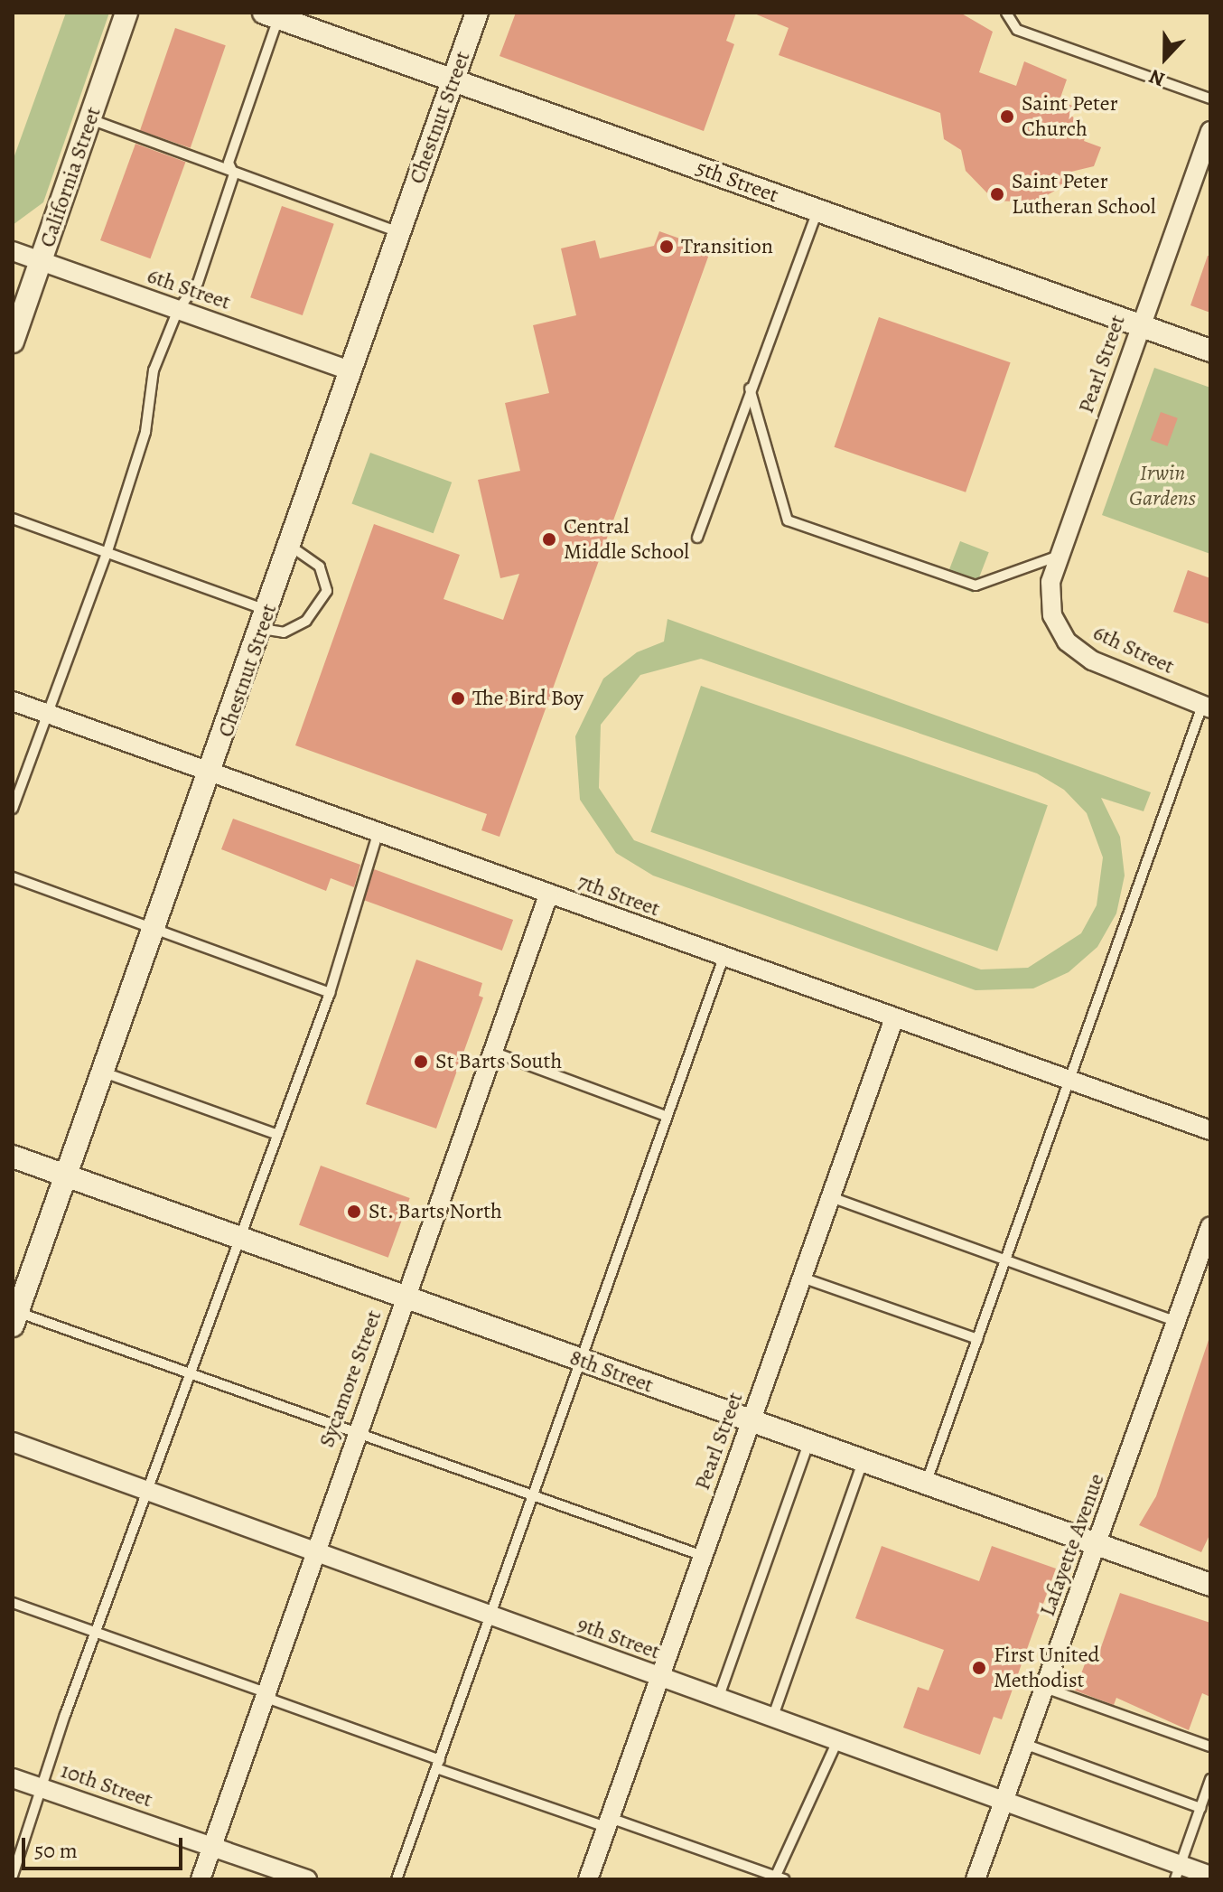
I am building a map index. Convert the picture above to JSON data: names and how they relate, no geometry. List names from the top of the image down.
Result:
{
  "streets": {
    "street": [
      "Chestnut Street",
      "California Street",
      "5th Street",
      "6th Street",
      "Pearl Street",
      "7th Street",
      "8th Street",
      "Sycamore Street",
      "Lafayette Avenue",
      "9th Street",
      "10th Street"
    ]
  },
  "crossings": [
    ["Chestnut Street", "5th Street"],
    ["Chestnut Street", "6th Street"],
    ["Chestnut Street", "7th Street"],
    ["Chestnut Street", "8th Street"],
    ["California Street", "6th Street"],
    ["5th Street", "Pearl Street"],
    ["6th Street", "Pearl Street"],
    ["Pearl Street", "7th Street"],
    ["Pearl Street", "8th Street"],
    ["Pearl Street", "9th Street"],
    ["7th Street", "Sycamore Street"],
    ["8th Street", "Sycamore Street"],
    ["8th Street", "Lafayette Avenue"],
    ["Sycamore Street", "9th Street"],
    ["Sycamore Street", "10th Street"],
    ["Lafayette Avenue", "9th Street"]
  ],
  "parks": ["Irwin Gardens"],
  "places": [
    "Saint Peter Church",
    "Saint Peter Lutheran School",
    "Transition",
    "Central Middle School",
    "The Bird Boy",
    "St Barts South",
    "St. Barts North",
    "First United Methodist"
  ],
  "scale_bar": "50 m",
  "north": "bottom"
}
